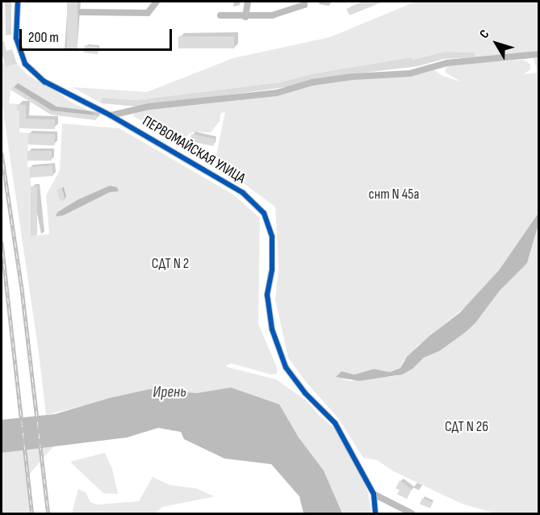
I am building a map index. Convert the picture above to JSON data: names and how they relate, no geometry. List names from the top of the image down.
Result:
{
  "streets": {
    "street": ["ПЕРВОМАЙСКАЯ УЛИЦА"]
  },
  "water": ["Ирень"],
  "parks": ["снт N 45а", "СДТ N 2", "СДТ N 26"],
  "scale_bar": "200 m",
  "north": "top left"
}
